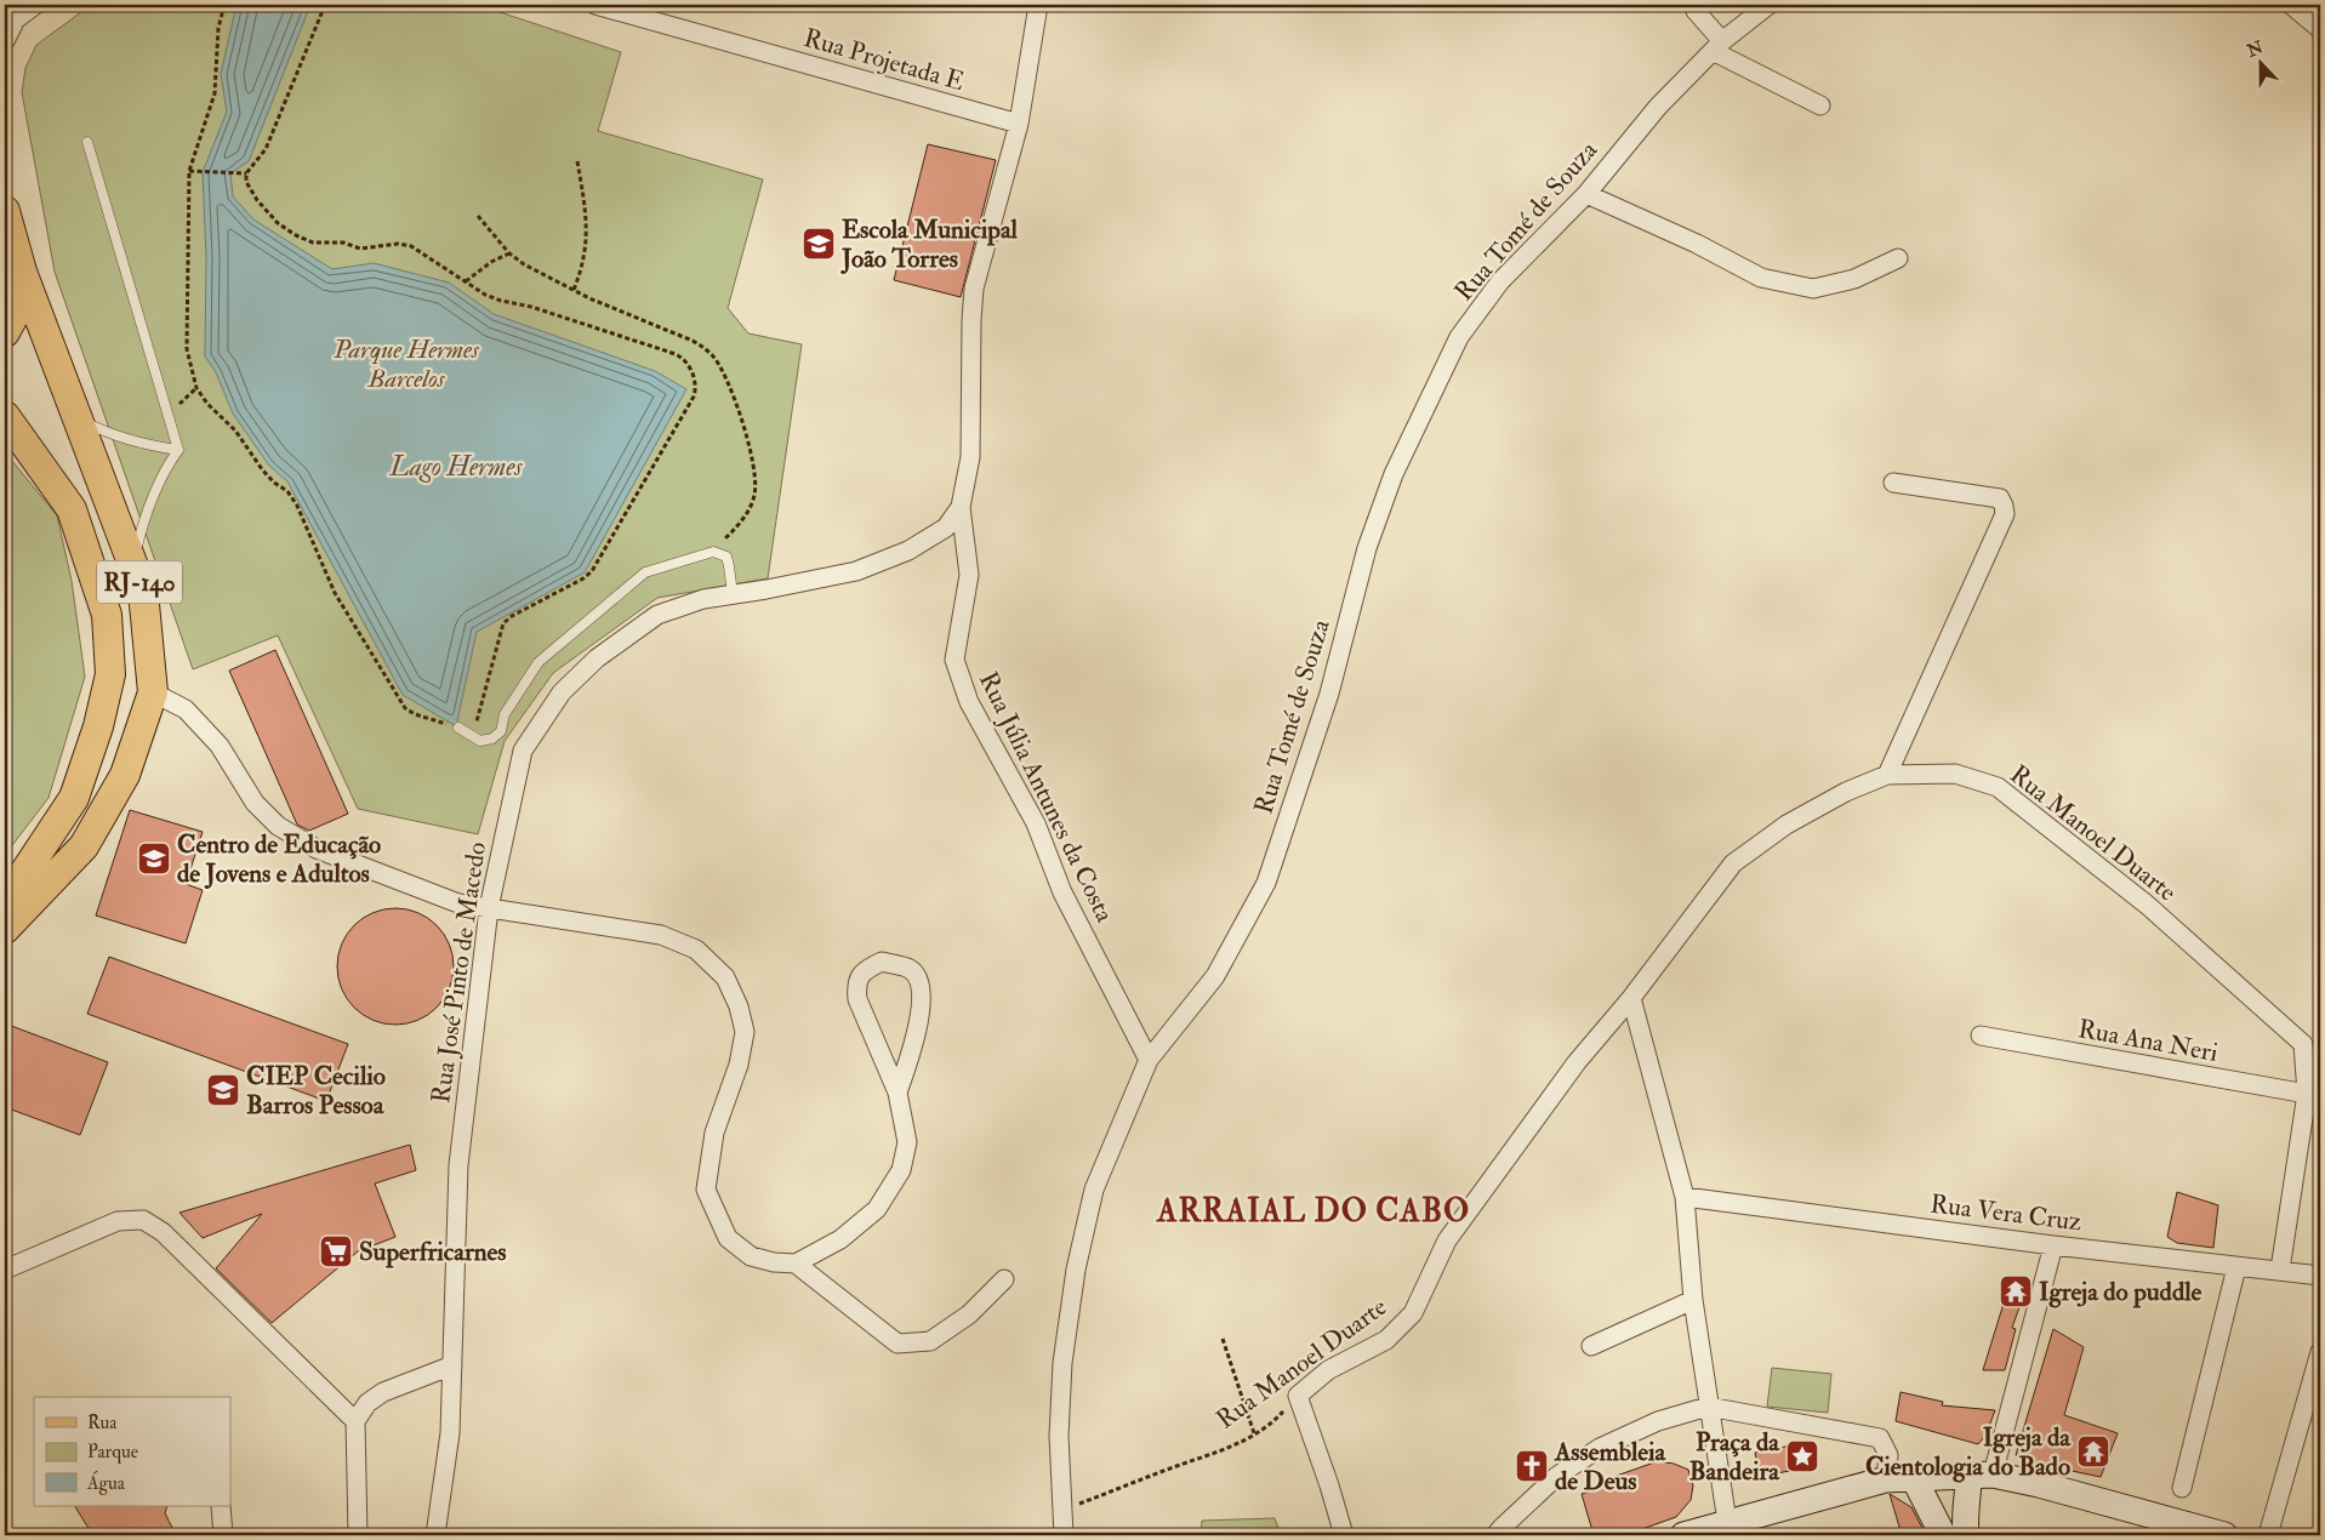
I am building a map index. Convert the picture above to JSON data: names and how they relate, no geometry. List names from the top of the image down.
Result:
{
  "streets": {
    "main road": ["RJ-140"],
    "street": [
      "Rua Projetada E",
      "Rua Tomé de Souza",
      "Rua Júlia Antunes da Costa",
      "Rua Manoel Duarte",
      "Rua José Pinto de Macedo",
      "Rua Ana Neri",
      "Rua Vera Cruz"
    ]
  },
  "crossings": [
    ["Rua Projetada E", "Rua José Pinto de Macedo"],
    ["Rua Tomé de Souza", "Rua Júlia Antunes da Costa"],
    ["Rua Tomé de Souza", "Rua Manoel Duarte"],
    ["Rua Júlia Antunes da Costa", "Rua José Pinto de Macedo"]
  ],
  "districts": ["ARRAIAL DO CABO"],
  "water": ["Lago Hermes"],
  "parks": ["Parque Hermes Barcelos"],
  "places": {
    "school or university": ["Escola Municipal João Torres", "Centro de Educação de Jovens e Adultos", "CIEP Cecilio Barros Pessoa"],
    "supermarket": ["Superfricarnes"],
    "temple": ["Igreja do puddle", "Igreja da Cientologia do Bado"],
    "place": ["Praça da Bandeira"],
    "church": ["Assembleia de Deus"]
  },
  "legend": ["Rua", "Parque", "Água"],
  "north": "top"
}
